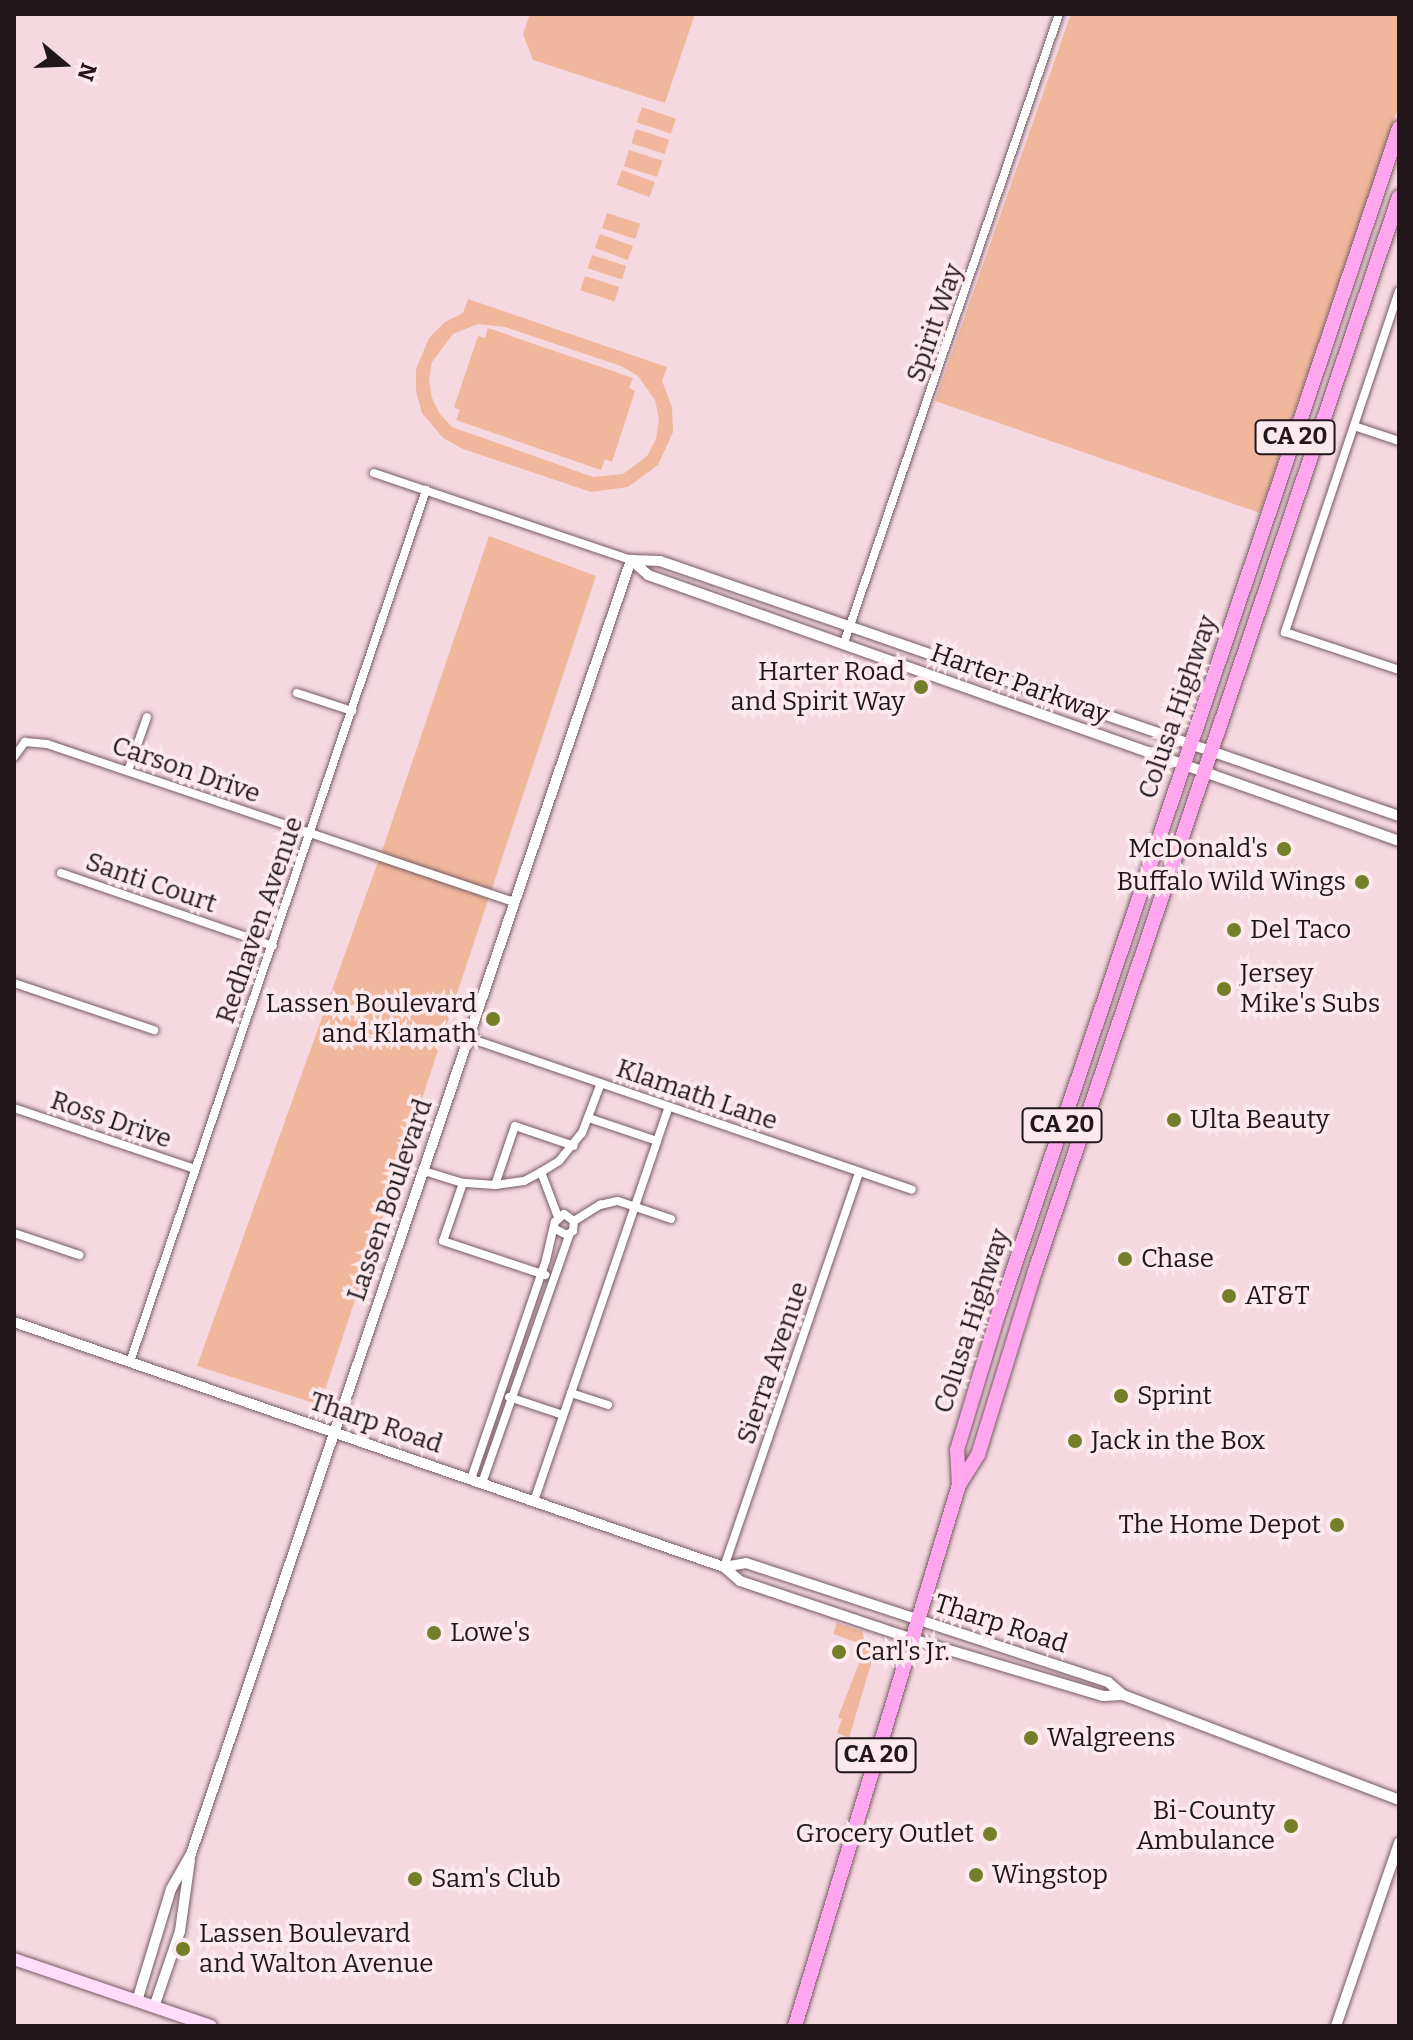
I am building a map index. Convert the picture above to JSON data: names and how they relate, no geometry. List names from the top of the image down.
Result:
{
  "streets": {
    "highway": ["CA 20", "Colusa Highway"],
    "street": [
      "Spirit Way",
      "Harter Parkway",
      "Carson Drive",
      "Santi Court",
      "Redhaven Avenue",
      "Klamath Lane",
      "Ross Drive",
      "Lassen Boulevard",
      "Sierra Avenue",
      "Tharp Road"
    ]
  },
  "crossings": [
    ["Spirit Way", "Harter Parkway"],
    ["Harter Parkway", "Colusa Highway"],
    ["Harter Parkway", "Redhaven Avenue"],
    ["Harter Parkway", "Lassen Boulevard"],
    ["Colusa Highway", "Tharp Road"],
    ["Carson Drive", "Redhaven Avenue"],
    ["Carson Drive", "Lassen Boulevard"],
    ["Santi Court", "Redhaven Avenue"],
    ["Redhaven Avenue", "Ross Drive"],
    ["Redhaven Avenue", "Tharp Road"],
    ["Klamath Lane", "Lassen Boulevard"],
    ["Klamath Lane", "Sierra Avenue"],
    ["Lassen Boulevard", "Tharp Road"],
    ["Sierra Avenue", "Tharp Road"]
  ],
  "places": [
    "Harter Road and Spirit Way",
    "McDonald's",
    "Buffalo Wild Wings",
    "Del Taco",
    "Jersey Mike's Subs",
    "Lassen Boulevard and Klamath",
    "Ulta Beauty",
    "Chase",
    "AT&T",
    "Sprint",
    "Jack in the Box",
    "The Home Depot",
    "Lowe's",
    "Carl's Jr.",
    "Walgreens",
    "Bi-County Ambulance",
    "Grocery Outlet",
    "Wingstop",
    "Sam's Club",
    "Lassen Boulevard and Walton Avenue"
  ],
  "north": "right"
}
